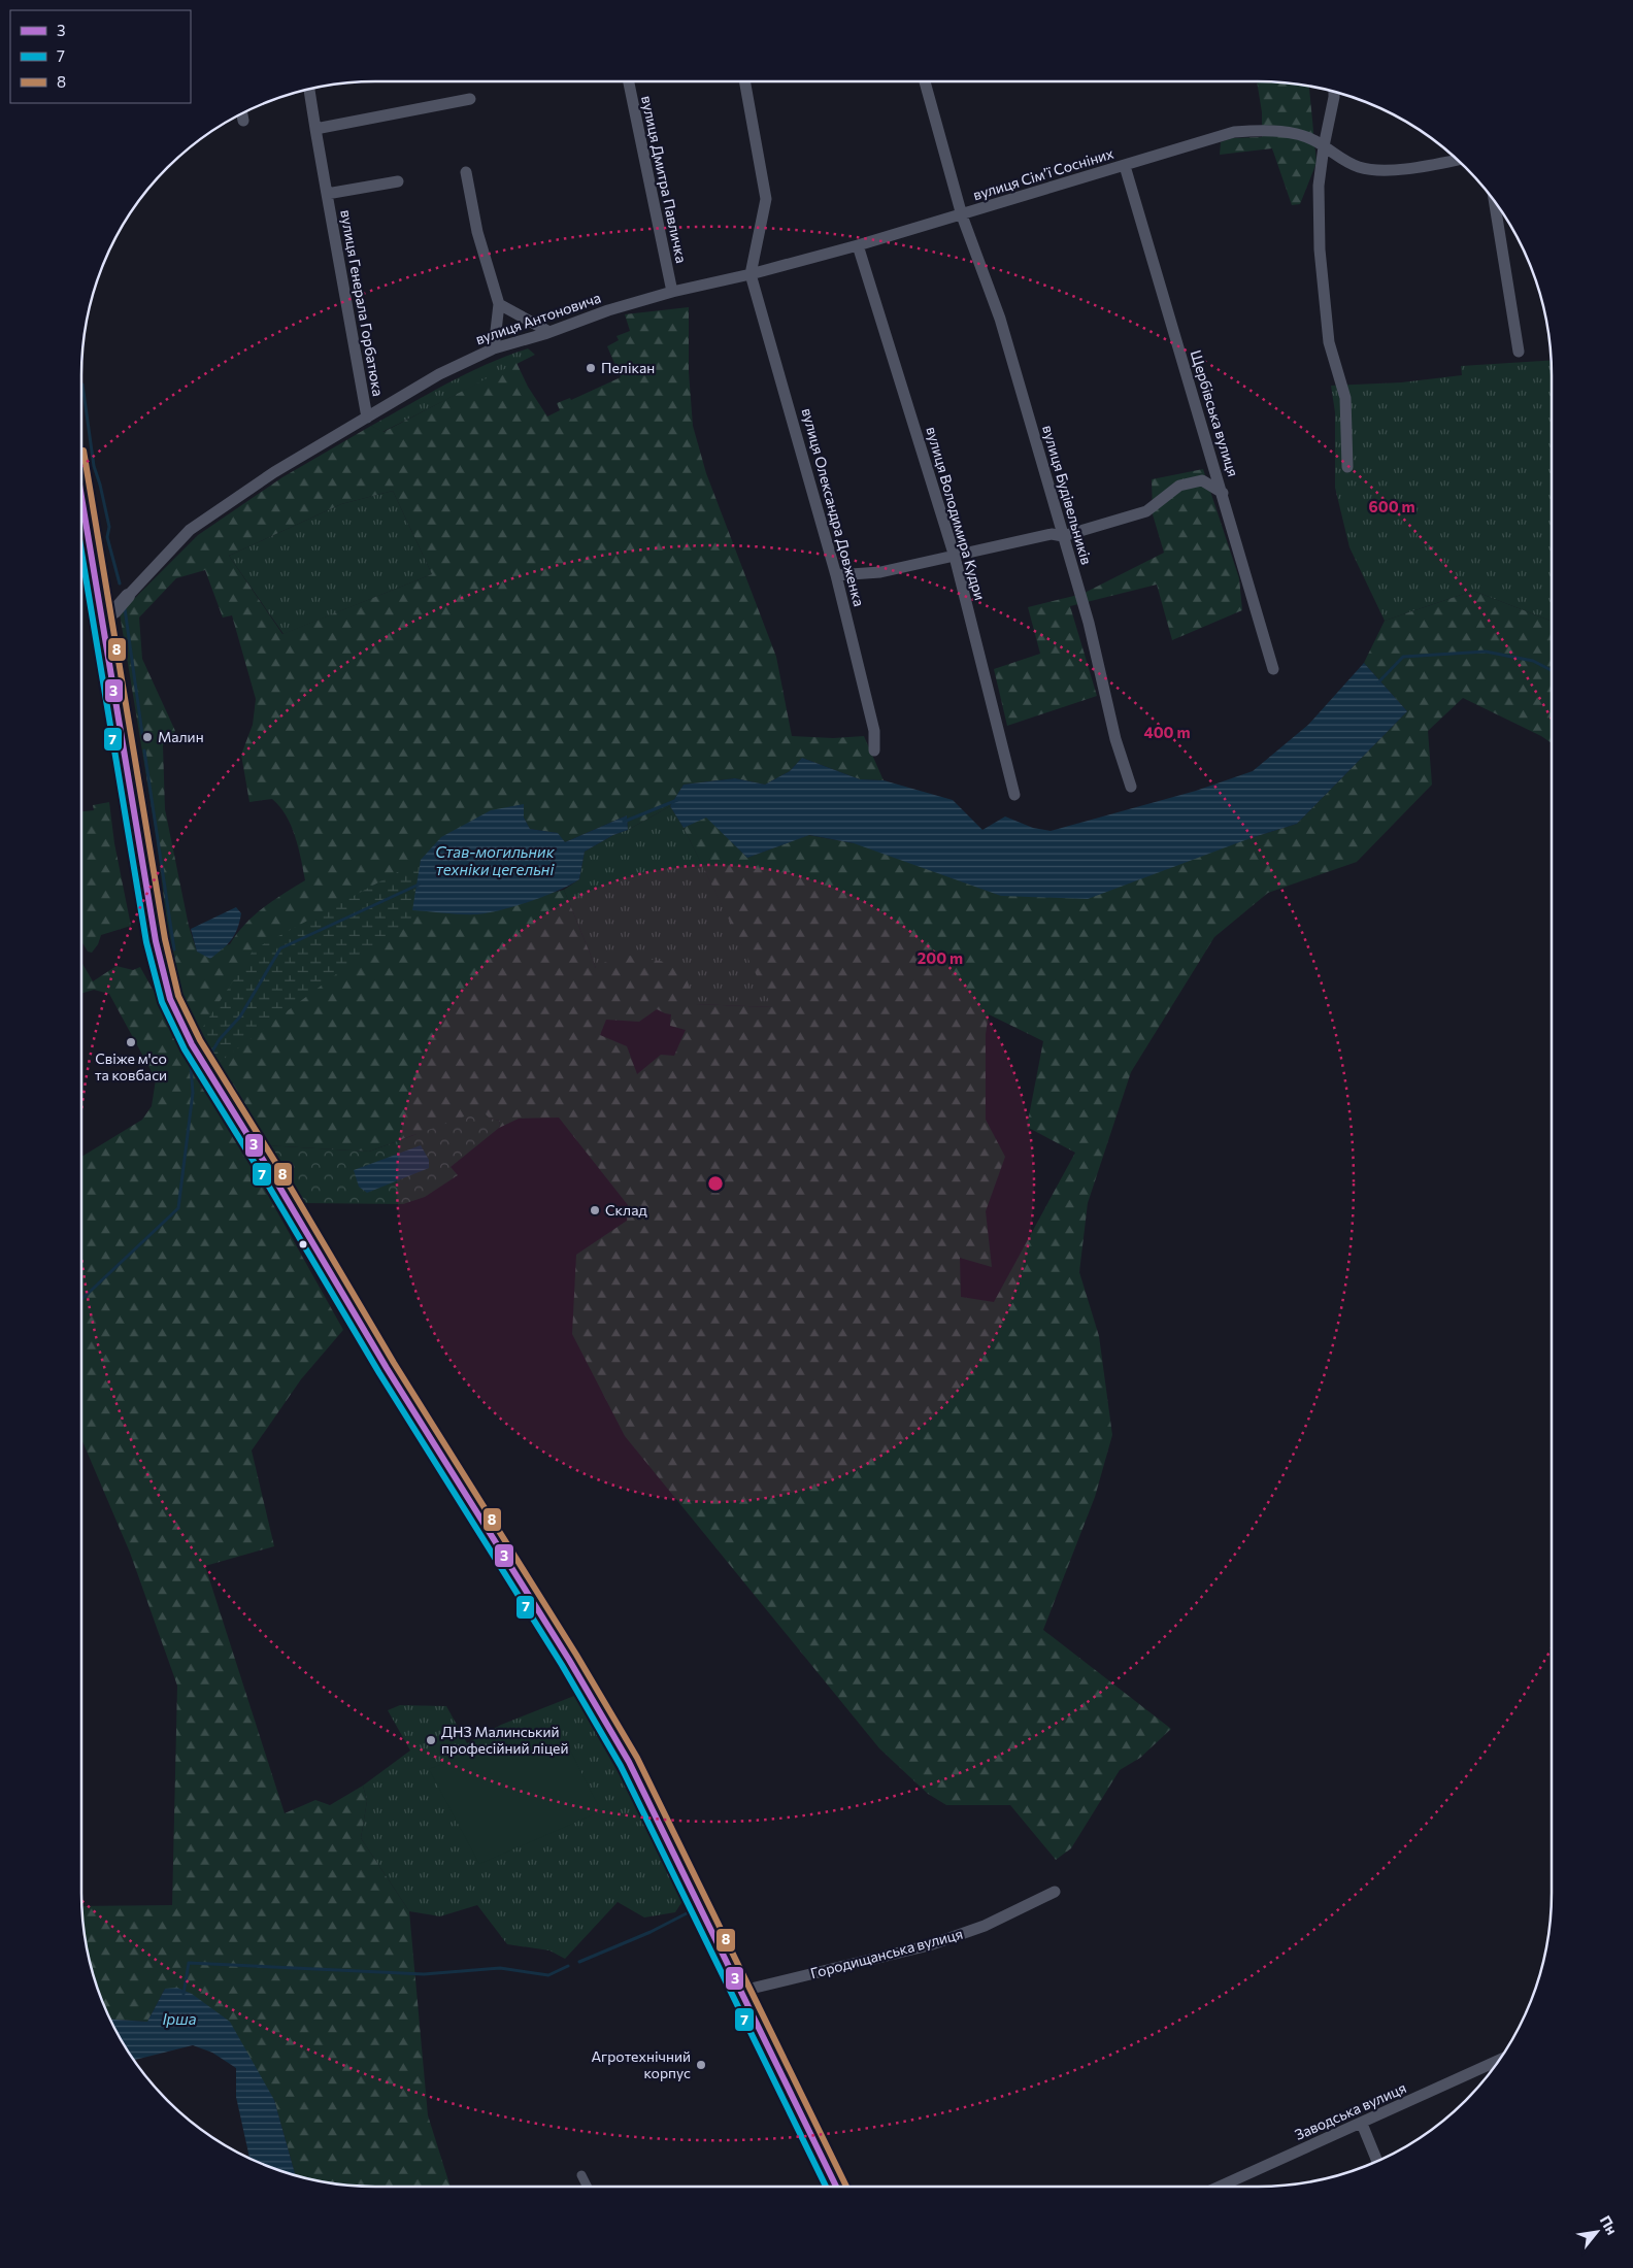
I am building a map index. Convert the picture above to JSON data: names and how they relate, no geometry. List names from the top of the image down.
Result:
{
  "streets": {
    "street": [
      "вулиця Сім’ї Сосніних",
      "вулиця Дмитра Павличка",
      "вулиця Генерала Горбатюка",
      "вулиця Антоновича",
      "Щербівська вулиця",
      "вулиця Будівельників",
      "вулиця Олександра Довженка",
      "вулиця Володимира Кудри",
      "Городищанська вулиця",
      "Заводська вулиця"
    ]
  },
  "crossings": [
    ["вулиця Сім’ї Сосніних", "вулиця Антоновича"],
    ["вулиця Сім’ї Сосніних", "Щербівська вулиця"],
    ["вулиця Сім’ї Сосніних", "вулиця Будівельників"],
    ["вулиця Дмитра Павличка", "вулиця Антоновича"],
    ["вулиця Генерала Горбатюка", "вулиця Антоновича"],
    ["вулиця Антоновича", "вулиця Будівельників"],
    ["вулиця Антоновича", "вулиця Олександра Довженка"],
    ["вулиця Антоновича", "вулиця Володимира Кудри"]
  ],
  "water": ["Став-могильник техніки цегельні", "Ірша"],
  "places": [
    "Пелікан",
    "Малин",
    "Свіже м'со та ковбаси",
    "Склад",
    "ДНЗ Малинський професійний ліцей",
    "Агротехнічний корпус"
  ],
  "lines": ["transit line 8", "transit line 3", "transit line 7"],
  "legend": ["3", "7", "8"],
  "north": "top right",
  "rings": ["600 m", "400 m", "200 m"]
}
